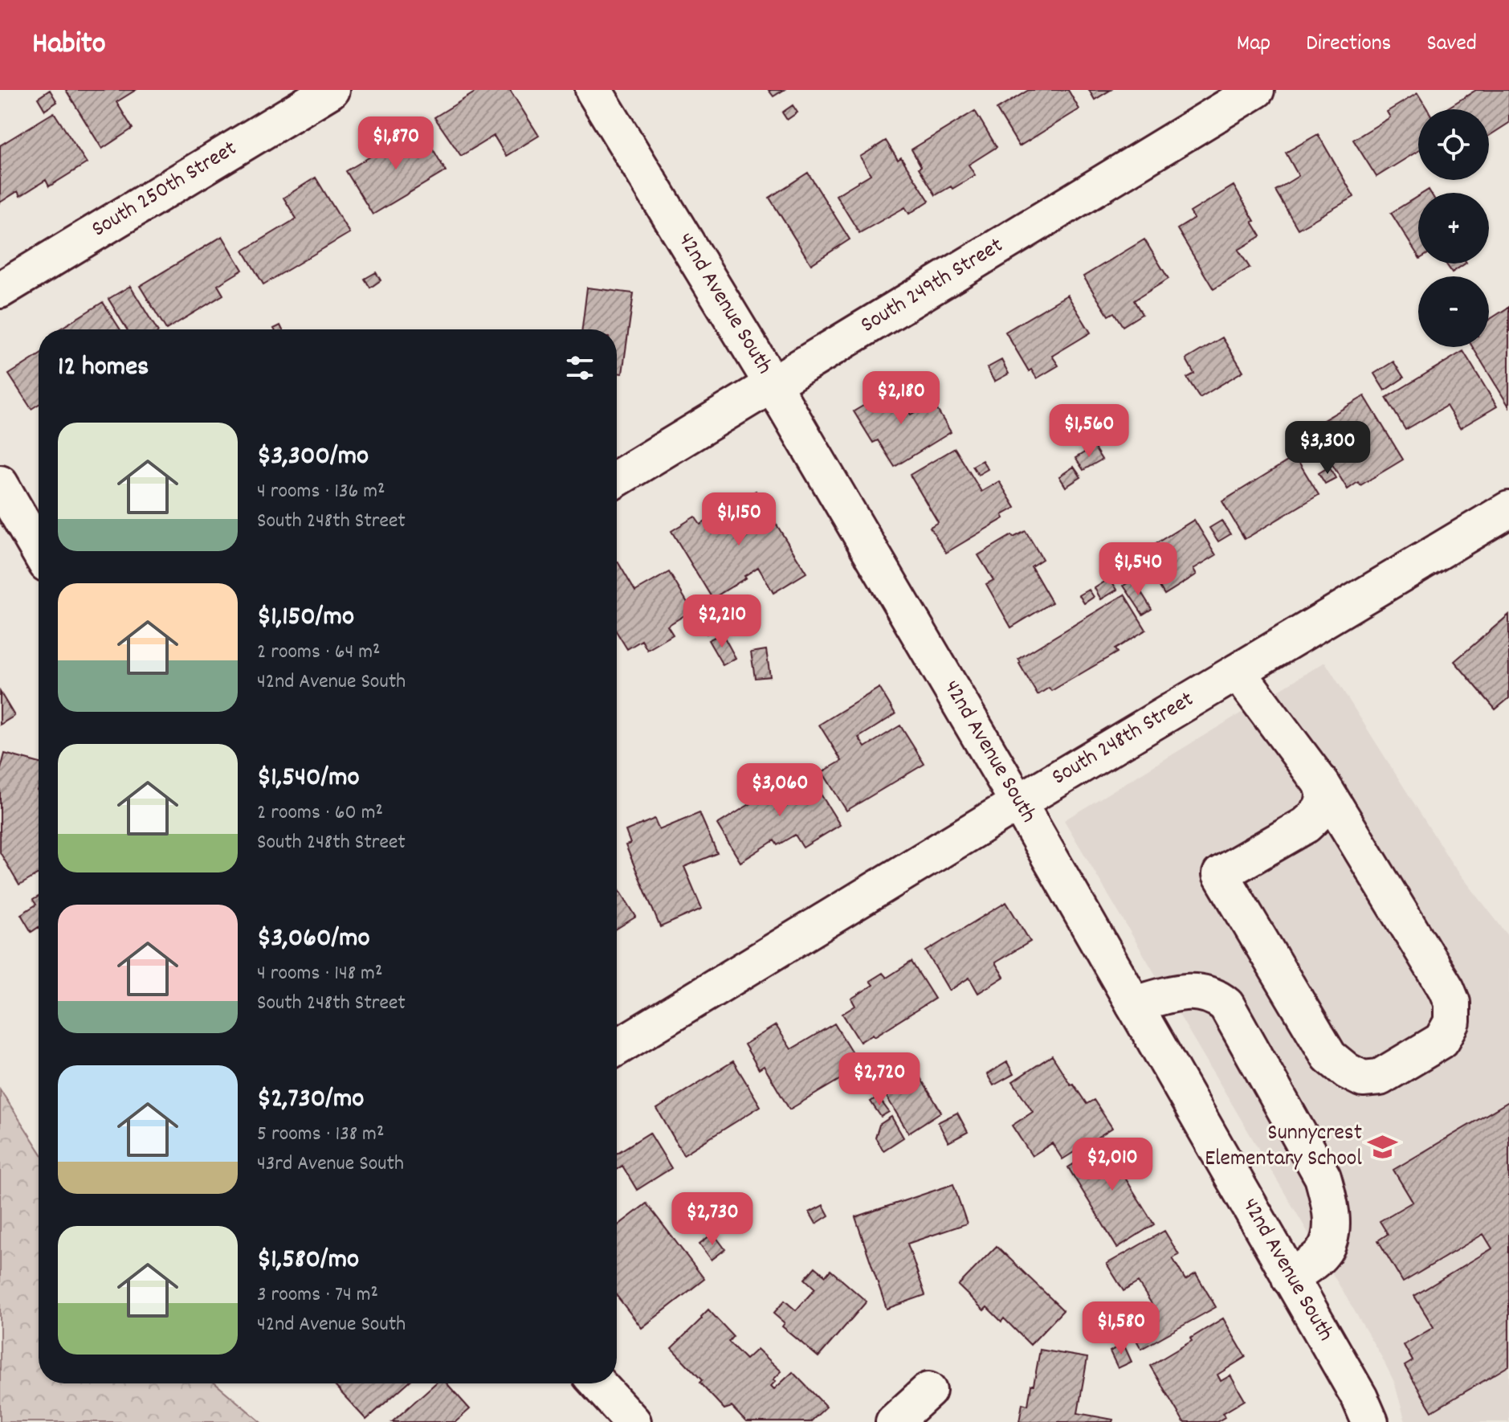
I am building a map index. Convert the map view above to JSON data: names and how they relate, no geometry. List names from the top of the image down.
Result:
{
  "streets": {
    "street": [
      "South 250th Street",
      "South 249th Street",
      "42nd Avenue South",
      "South 248th Street"
    ]
  },
  "crossings": [
    ["South 249th Street", "42nd Avenue South"],
    ["42nd Avenue South", "South 248th Street"]
  ],
  "places": {
    "school or university": ["Sunnycrest Elementary School"]
  },
  "page": {
    "header": "Habito",
    "nav": ["Map", "Directions", "Saved"],
    "map_buttons": ["+", "−"],
    "price": [
      "$1,870",
      "$2,180",
      "$1,560",
      "$3,300",
      "$1,150",
      "$1,540",
      "$2,210",
      "$3,060",
      "$2,720",
      "$2,010",
      "$2,730",
      "$1,580"
    ],
    "heading": "12 homes",
    "list": [
      {
        "name": "$3,300/mo",
        "note": "4 rooms · 136 m² · South 248th Street"
      },
      {
        "name": "$1,150/mo",
        "note": "2 rooms · 64 m² · 42nd Avenue South"
      },
      {
        "name": "$1,540/mo",
        "note": "2 rooms · 60 m² · South 248th Street"
      },
      {
        "name": "$3,060/mo",
        "note": "4 rooms · 148 m² · South 248th Street"
      },
      {
        "name": "$2,730/mo",
        "note": "5 rooms · 138 m² · 43rd Avenue South"
      },
      {
        "name": "$1,580/mo",
        "note": "3 rooms · 74 m² · 42nd Avenue South"
      }
    ]
  }
}
